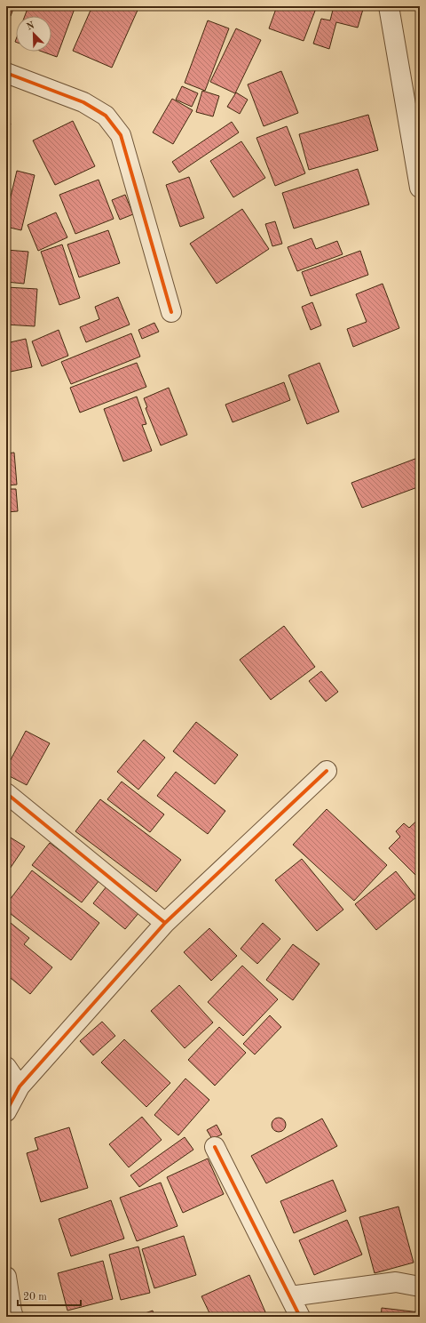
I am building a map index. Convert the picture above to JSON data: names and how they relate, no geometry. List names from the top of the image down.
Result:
{
  "scale_bar": "20 m",
  "north": "top left"
}
